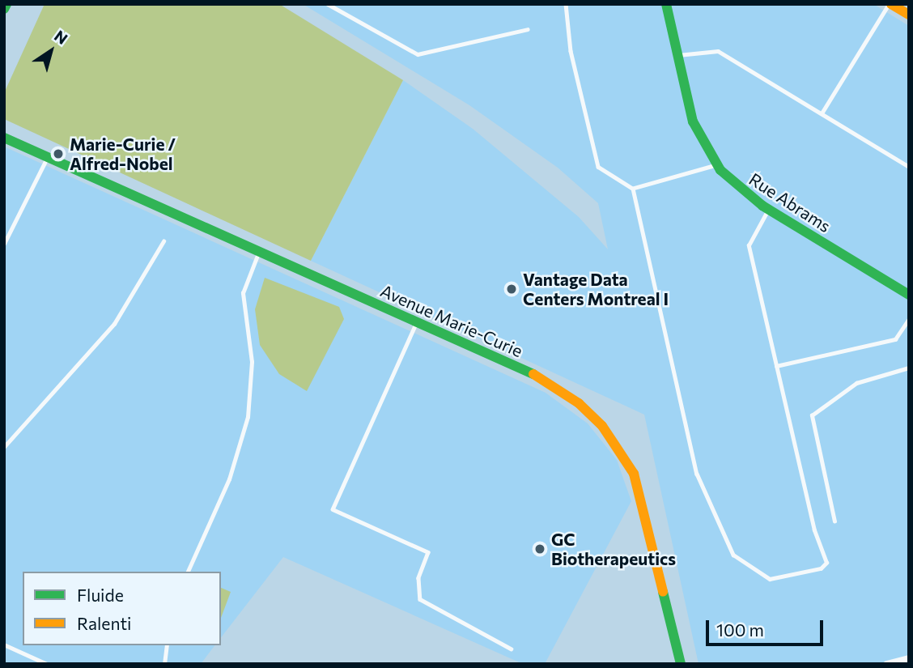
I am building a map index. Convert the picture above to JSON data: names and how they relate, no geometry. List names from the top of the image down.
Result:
{
  "streets": {
    "street": ["Rue Abrams", "Avenue Marie-Curie"]
  },
  "places": ["Marie-Curie / Alfred-Nobel", "Vantage Data Centers Montreal I", "GC Biotherapeutics"],
  "legend": ["Fluide", "Ralenti"],
  "scale_bar": "100 m",
  "north": "top right"
}
